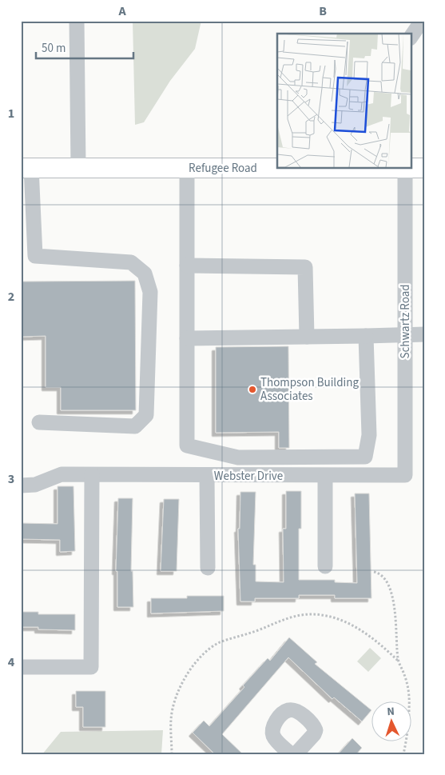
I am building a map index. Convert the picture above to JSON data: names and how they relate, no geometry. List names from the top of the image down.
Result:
{
  "streets": {
    "main road": ["Refugee Road"],
    "street": ["Schwartz Road", "Webster Drive"]
  },
  "crossings": [
    ["Schwartz Road", "Webster Drive"]
  ],
  "places": ["Thompson Building Associates"],
  "scale_bar": "50 m",
  "north": "top",
  "grid": {
    "columns": ["A", "B"],
    "rows": [
      "1",
      "2",
      "3",
      "4"
    ]
  }
}
